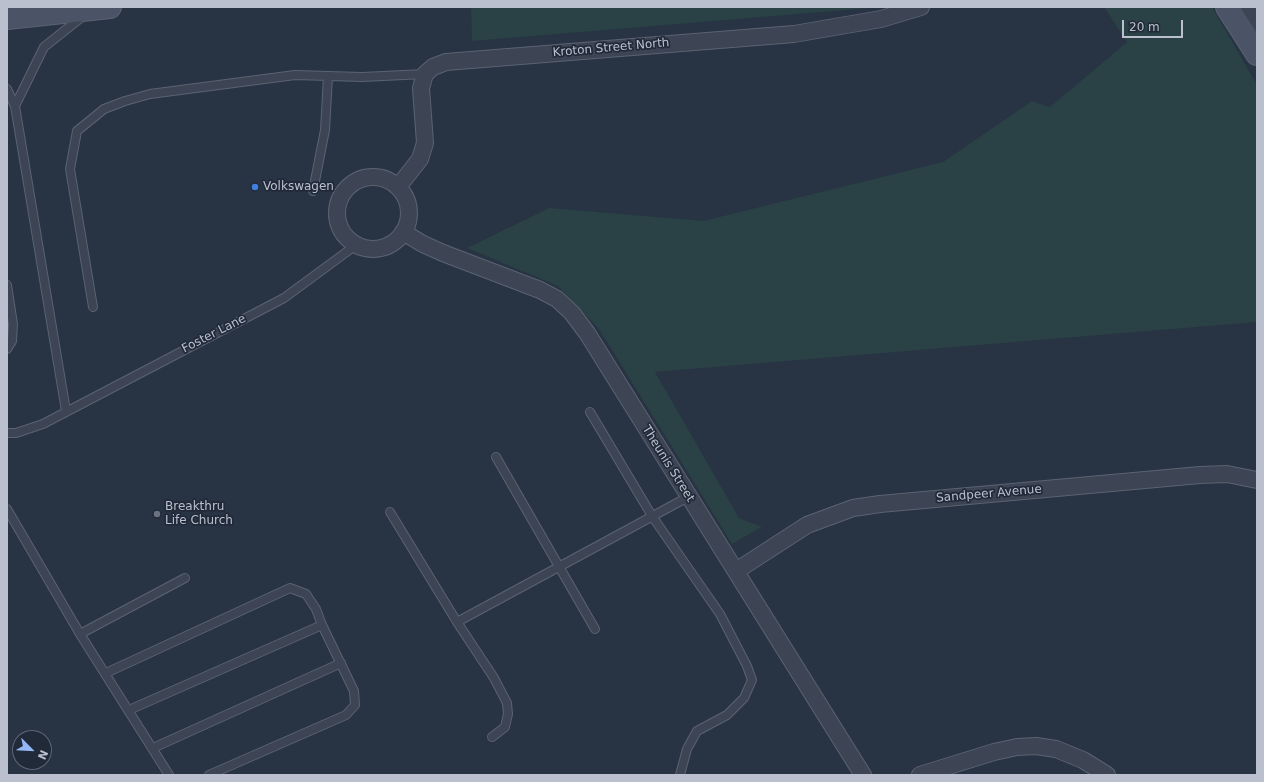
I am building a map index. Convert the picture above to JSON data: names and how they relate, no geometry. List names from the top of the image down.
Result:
{
  "streets": {
    "street": ["Kroton Street North", "Theunis Street", "Sandpeer Avenue"],
    "lane": ["Foster Lane"]
  },
  "crossings": [
    ["Foster Lane", "Theunis Street"],
    ["Theunis Street", "Sandpeer Avenue"]
  ],
  "places": ["Volkswagen", "Breakthru Life Church"],
  "scale_bar": "20 m",
  "north": "bottom right"
}
